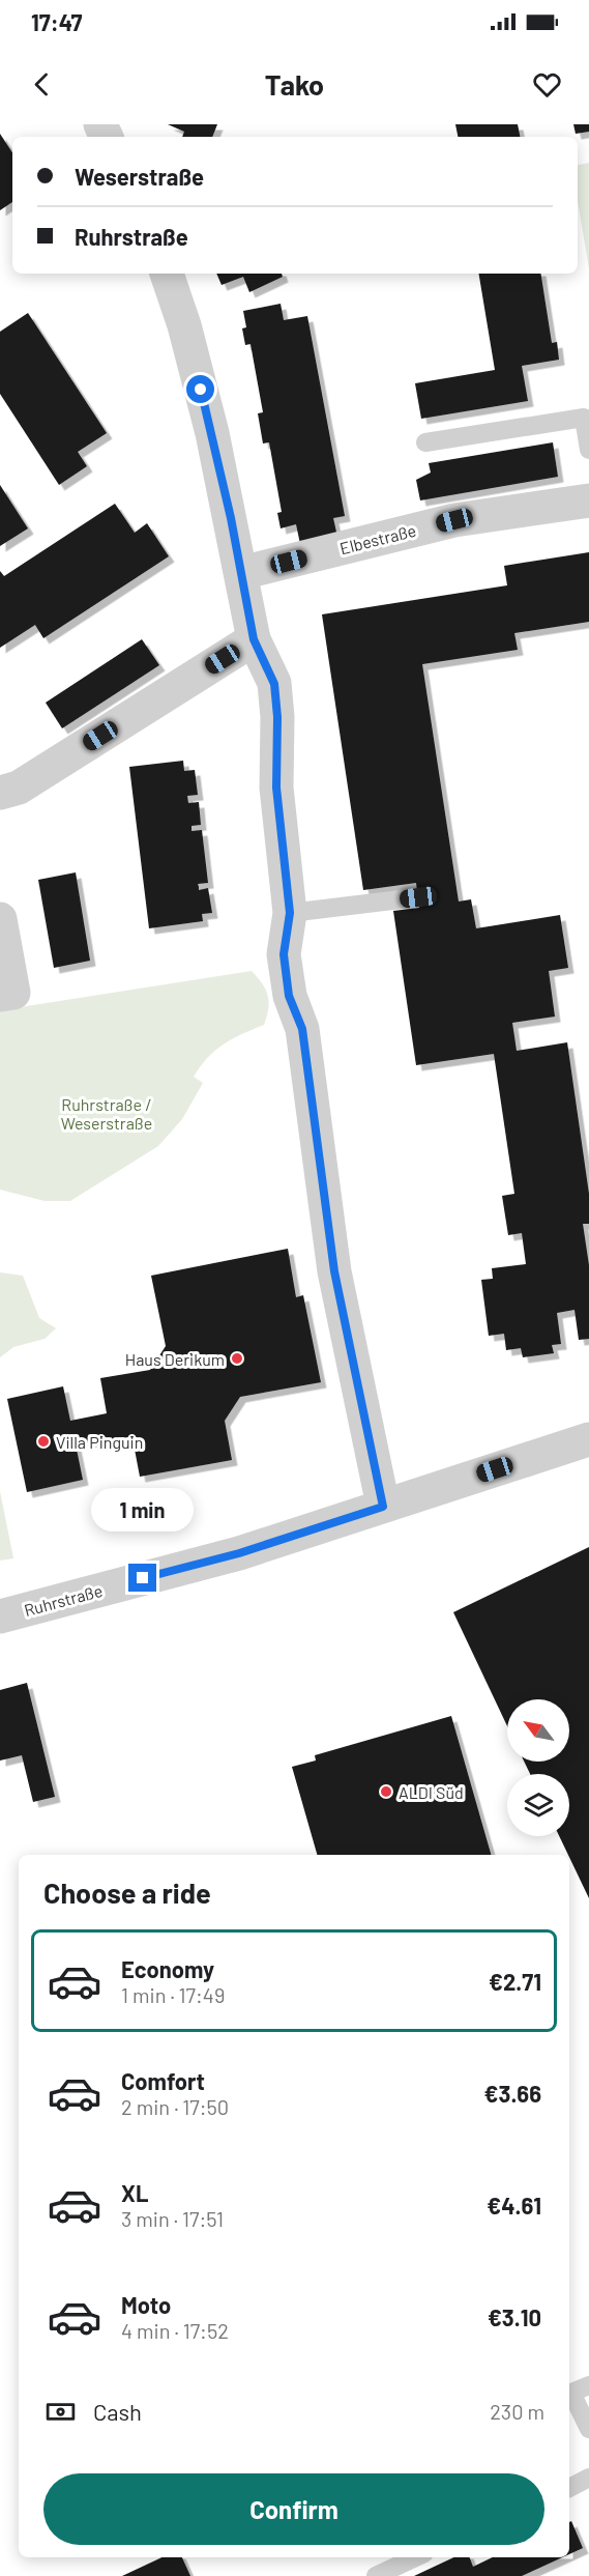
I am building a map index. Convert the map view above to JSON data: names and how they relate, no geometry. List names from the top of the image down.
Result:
{
  "streets": {
    "street": ["Elbestraße", "Ruhrstraße"]
  },
  "parks": ["Ruhrstraße / Weserstraße"],
  "places": ["Haus Derikum", "Villa Pinguin", "ALDI Süd"],
  "north": "top left",
  "page": {
    "status": "17:47",
    "header": "Tako",
    "banner": ["Weserstraße", "Ruhrstraße"],
    "bubble": "1 min",
    "heading": "Choose a ride",
    "list": [
      {
        "name": "Economy",
        "note": "1 min · 17:49",
        "value": "€2.71"
      },
      {
        "name": "Comfort",
        "note": "2 min · 17:50",
        "value": "€3.66"
      },
      {
        "name": "XL",
        "note": "3 min · 17:51",
        "value": "€4.61"
      },
      {
        "name": "Moto",
        "note": "4 min · 17:52",
        "value": "€3.10"
      }
    ],
    "pay": ["Cash", "230 m"],
    "buttons": "Confirm"
  }
}
